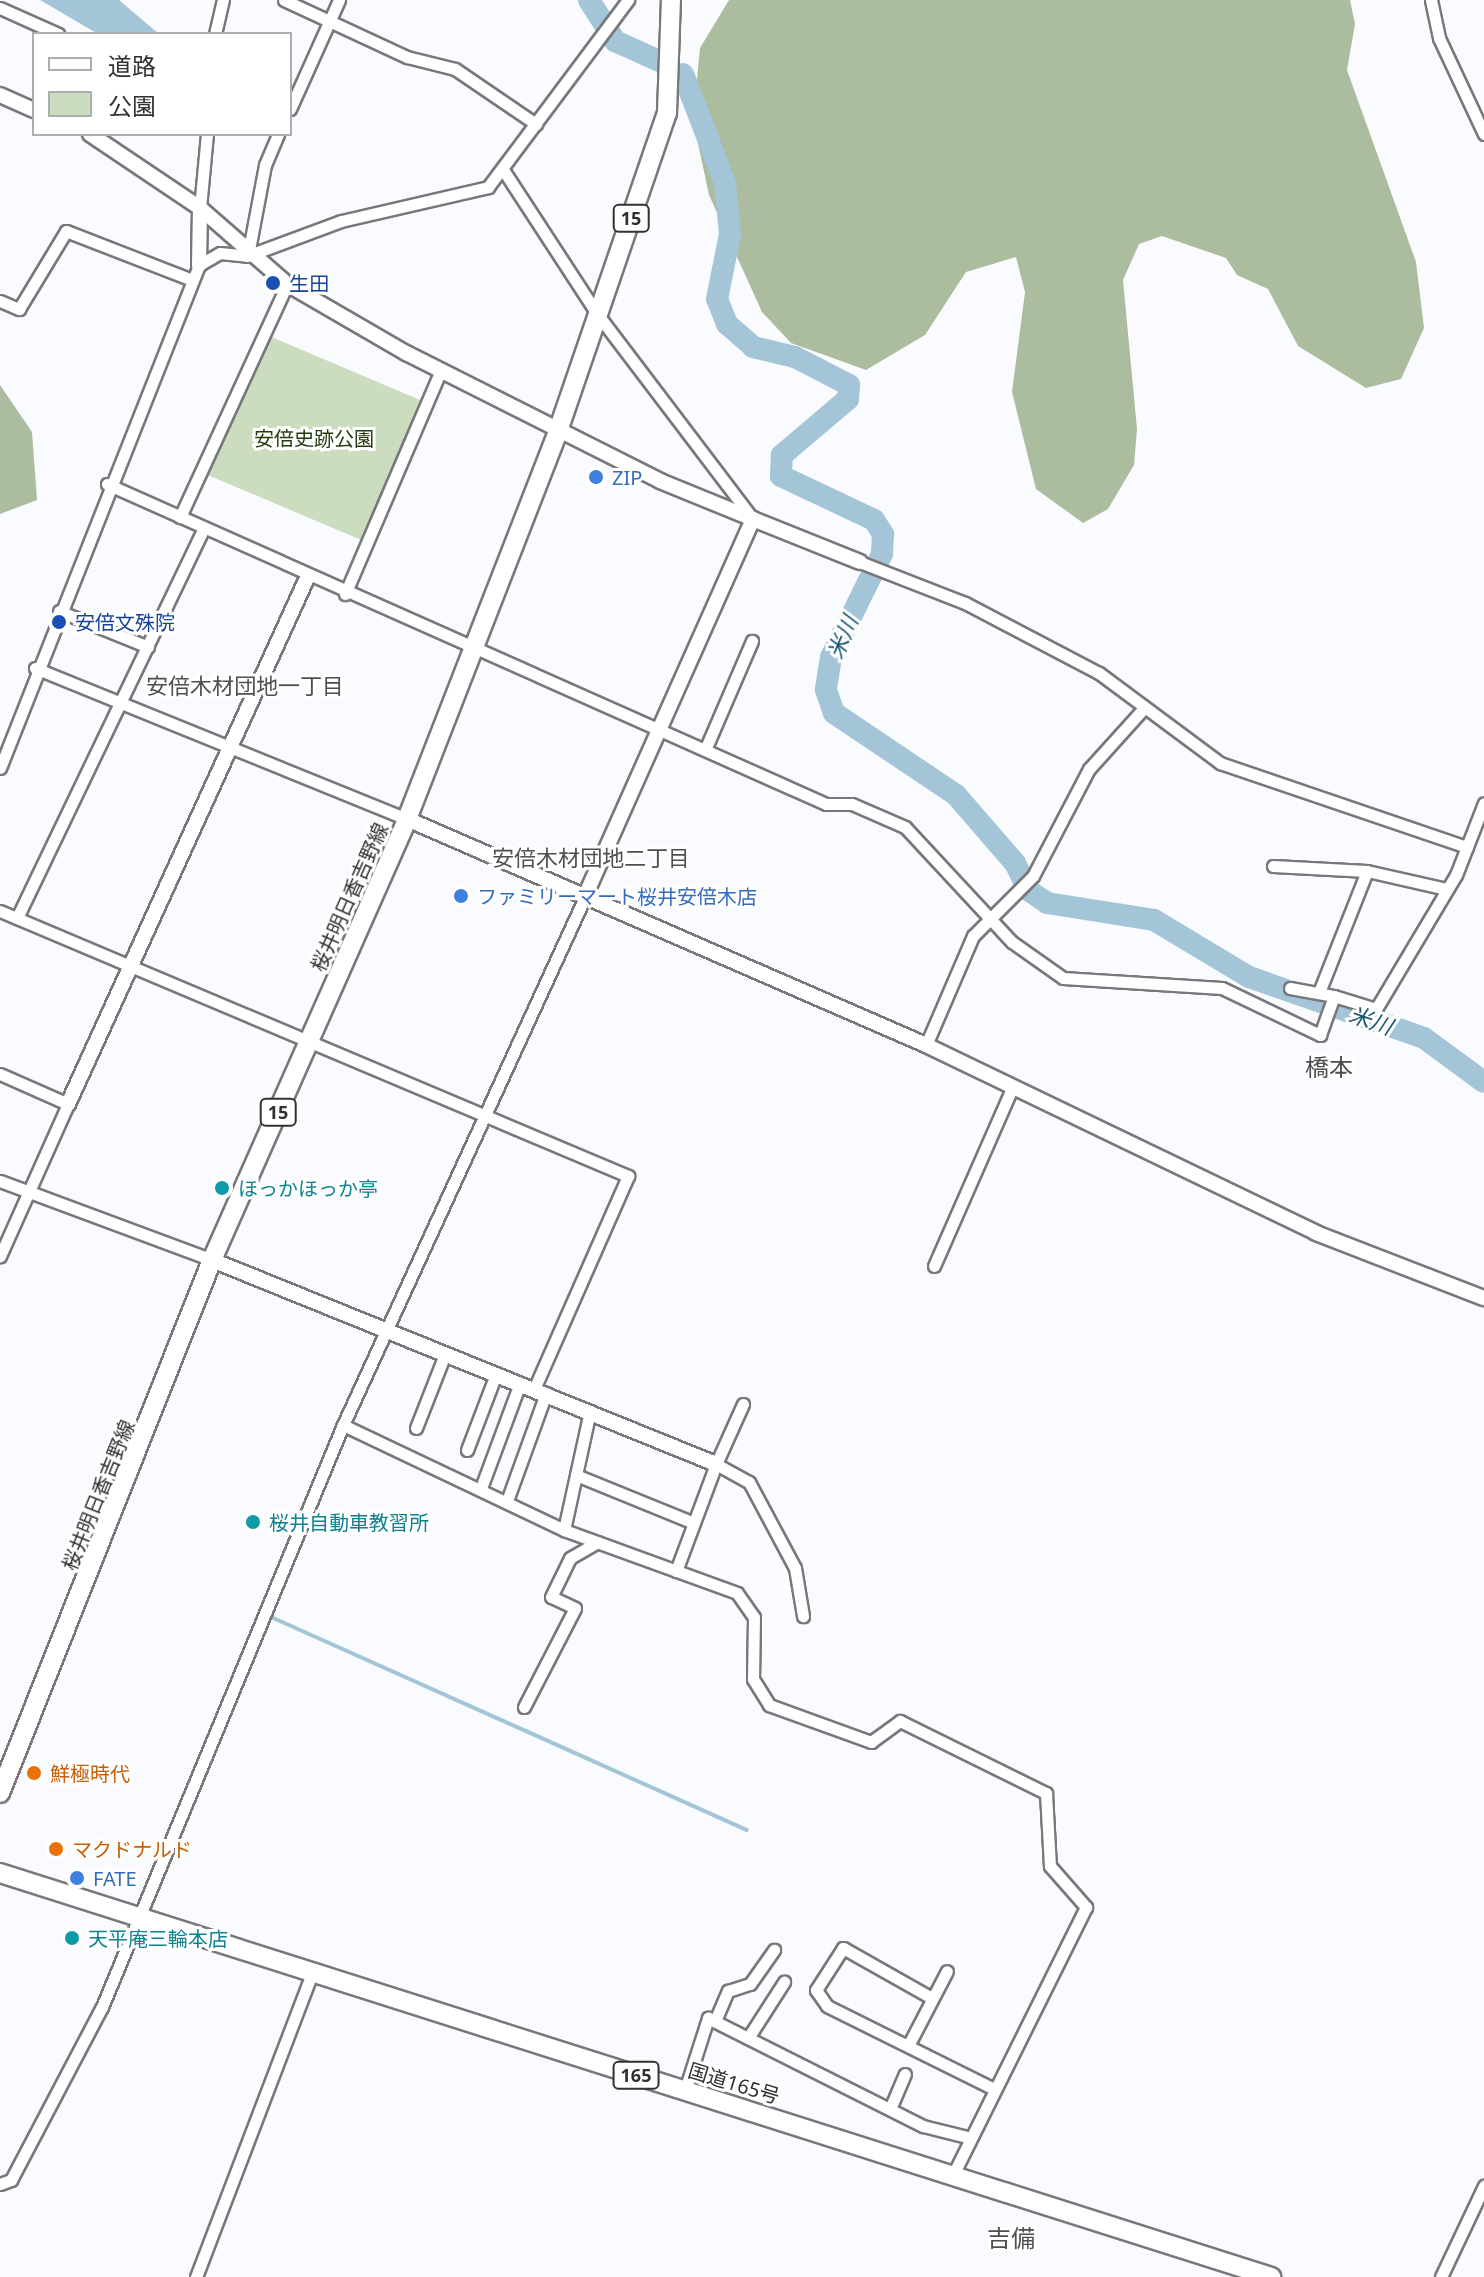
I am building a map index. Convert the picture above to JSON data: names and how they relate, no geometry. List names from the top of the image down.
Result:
{
  "streets": {
    "main road": [
      "15",
      "桜井明日香吉野線",
      "165",
      "国道165号"
    ]
  },
  "districts": [
    "安倍木材団地一丁目",
    "安倍木材団地二丁目",
    "橋本",
    "吉備"
  ],
  "water": ["米川"],
  "parks": ["安倍史跡公園"],
  "places": [
    "生田",
    "ZIP",
    "安倍文殊院",
    "ファミリーマート桜井安倍木店",
    "ほっかほっか亭",
    "桜井自動車教習所",
    "鮮極時代",
    "マクドナルド",
    "FATE",
    "天平庵三輪本店"
  ],
  "legend": ["道路", "公園"]
}
